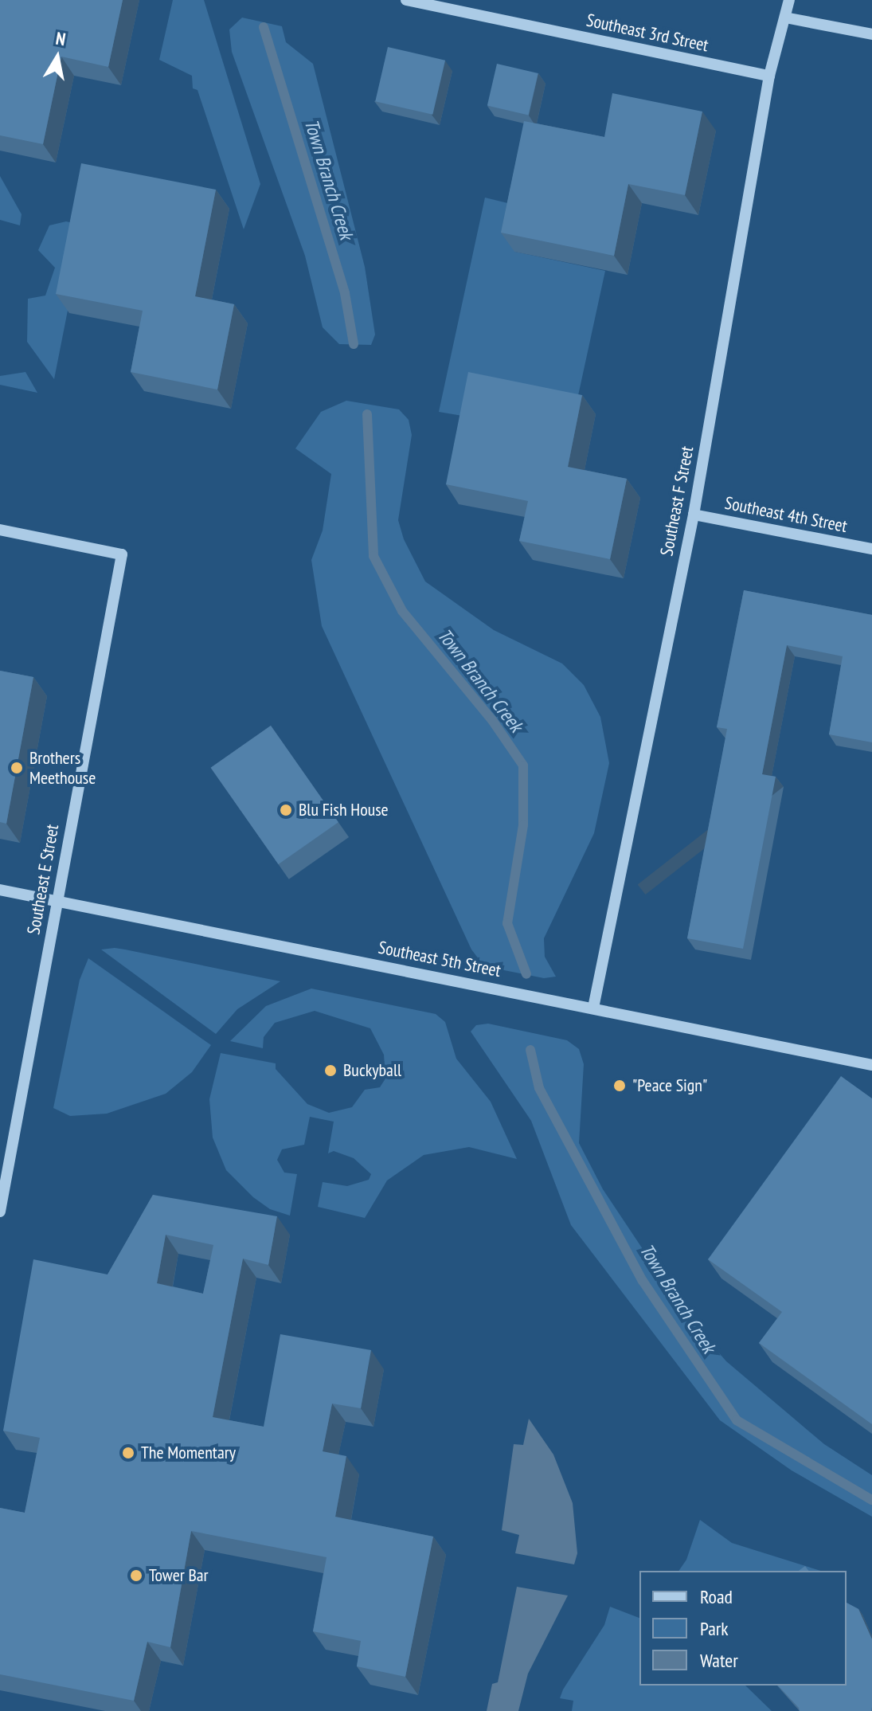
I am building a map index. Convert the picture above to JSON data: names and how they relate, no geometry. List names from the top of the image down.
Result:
{
  "streets": {
    "street": [
      "Southeast 3rd Street",
      "Southeast F Street",
      "Southeast 4th Street",
      "Southeast E Street",
      "Southeast 5th Street"
    ]
  },
  "crossings": [
    ["Southeast 3rd Street", "Southeast F Street"],
    ["Southeast F Street", "Southeast 4th Street"],
    ["Southeast F Street", "Southeast 5th Street"],
    ["Southeast E Street", "Southeast 5th Street"]
  ],
  "water": ["Town Branch Creek"],
  "places": [
    "Brothers Meethouse",
    "Blu Fish House",
    "Buckyball",
    "\"Peace Sign\"",
    "The Momentary",
    "Tower Bar"
  ],
  "legend": ["Road", "Park", "Water"],
  "north": "top"
}
